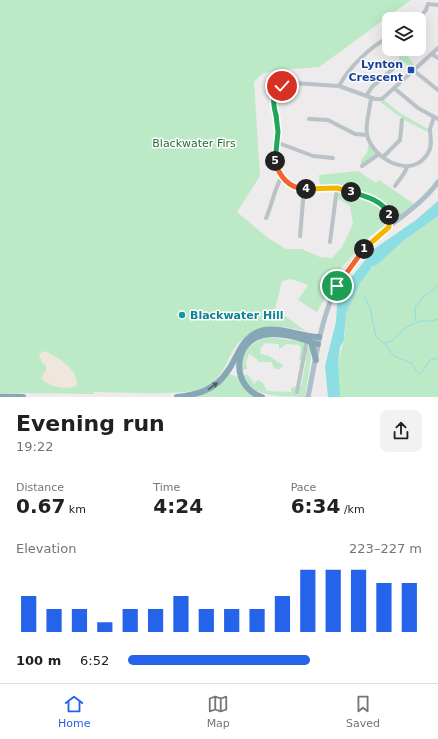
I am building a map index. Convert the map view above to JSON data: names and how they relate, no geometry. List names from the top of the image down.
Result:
{
  "parks": ["Blackwater Firs"],
  "places": {
    "transit": ["Lynton Crescent"],
    "other": ["Blackwater Hill"]
  },
  "page": {
    "pins": [
      "5",
      "4",
      "3",
      "2",
      "1"
    ],
    "heading": ["Evening run", "19:22"],
    "stats": [
      ["Distance", "0.67 km"],
      ["Time", "4:24"],
      ["Pace", "6:34 /km"]
    ],
    "chart": ["Elevation", "223–227 m"],
    "list": [
      {
        "name": "100 m",
        "note": "6:52"
      }
    ],
    "tabs": ["Home", "Map", "Saved"]
  }
}
